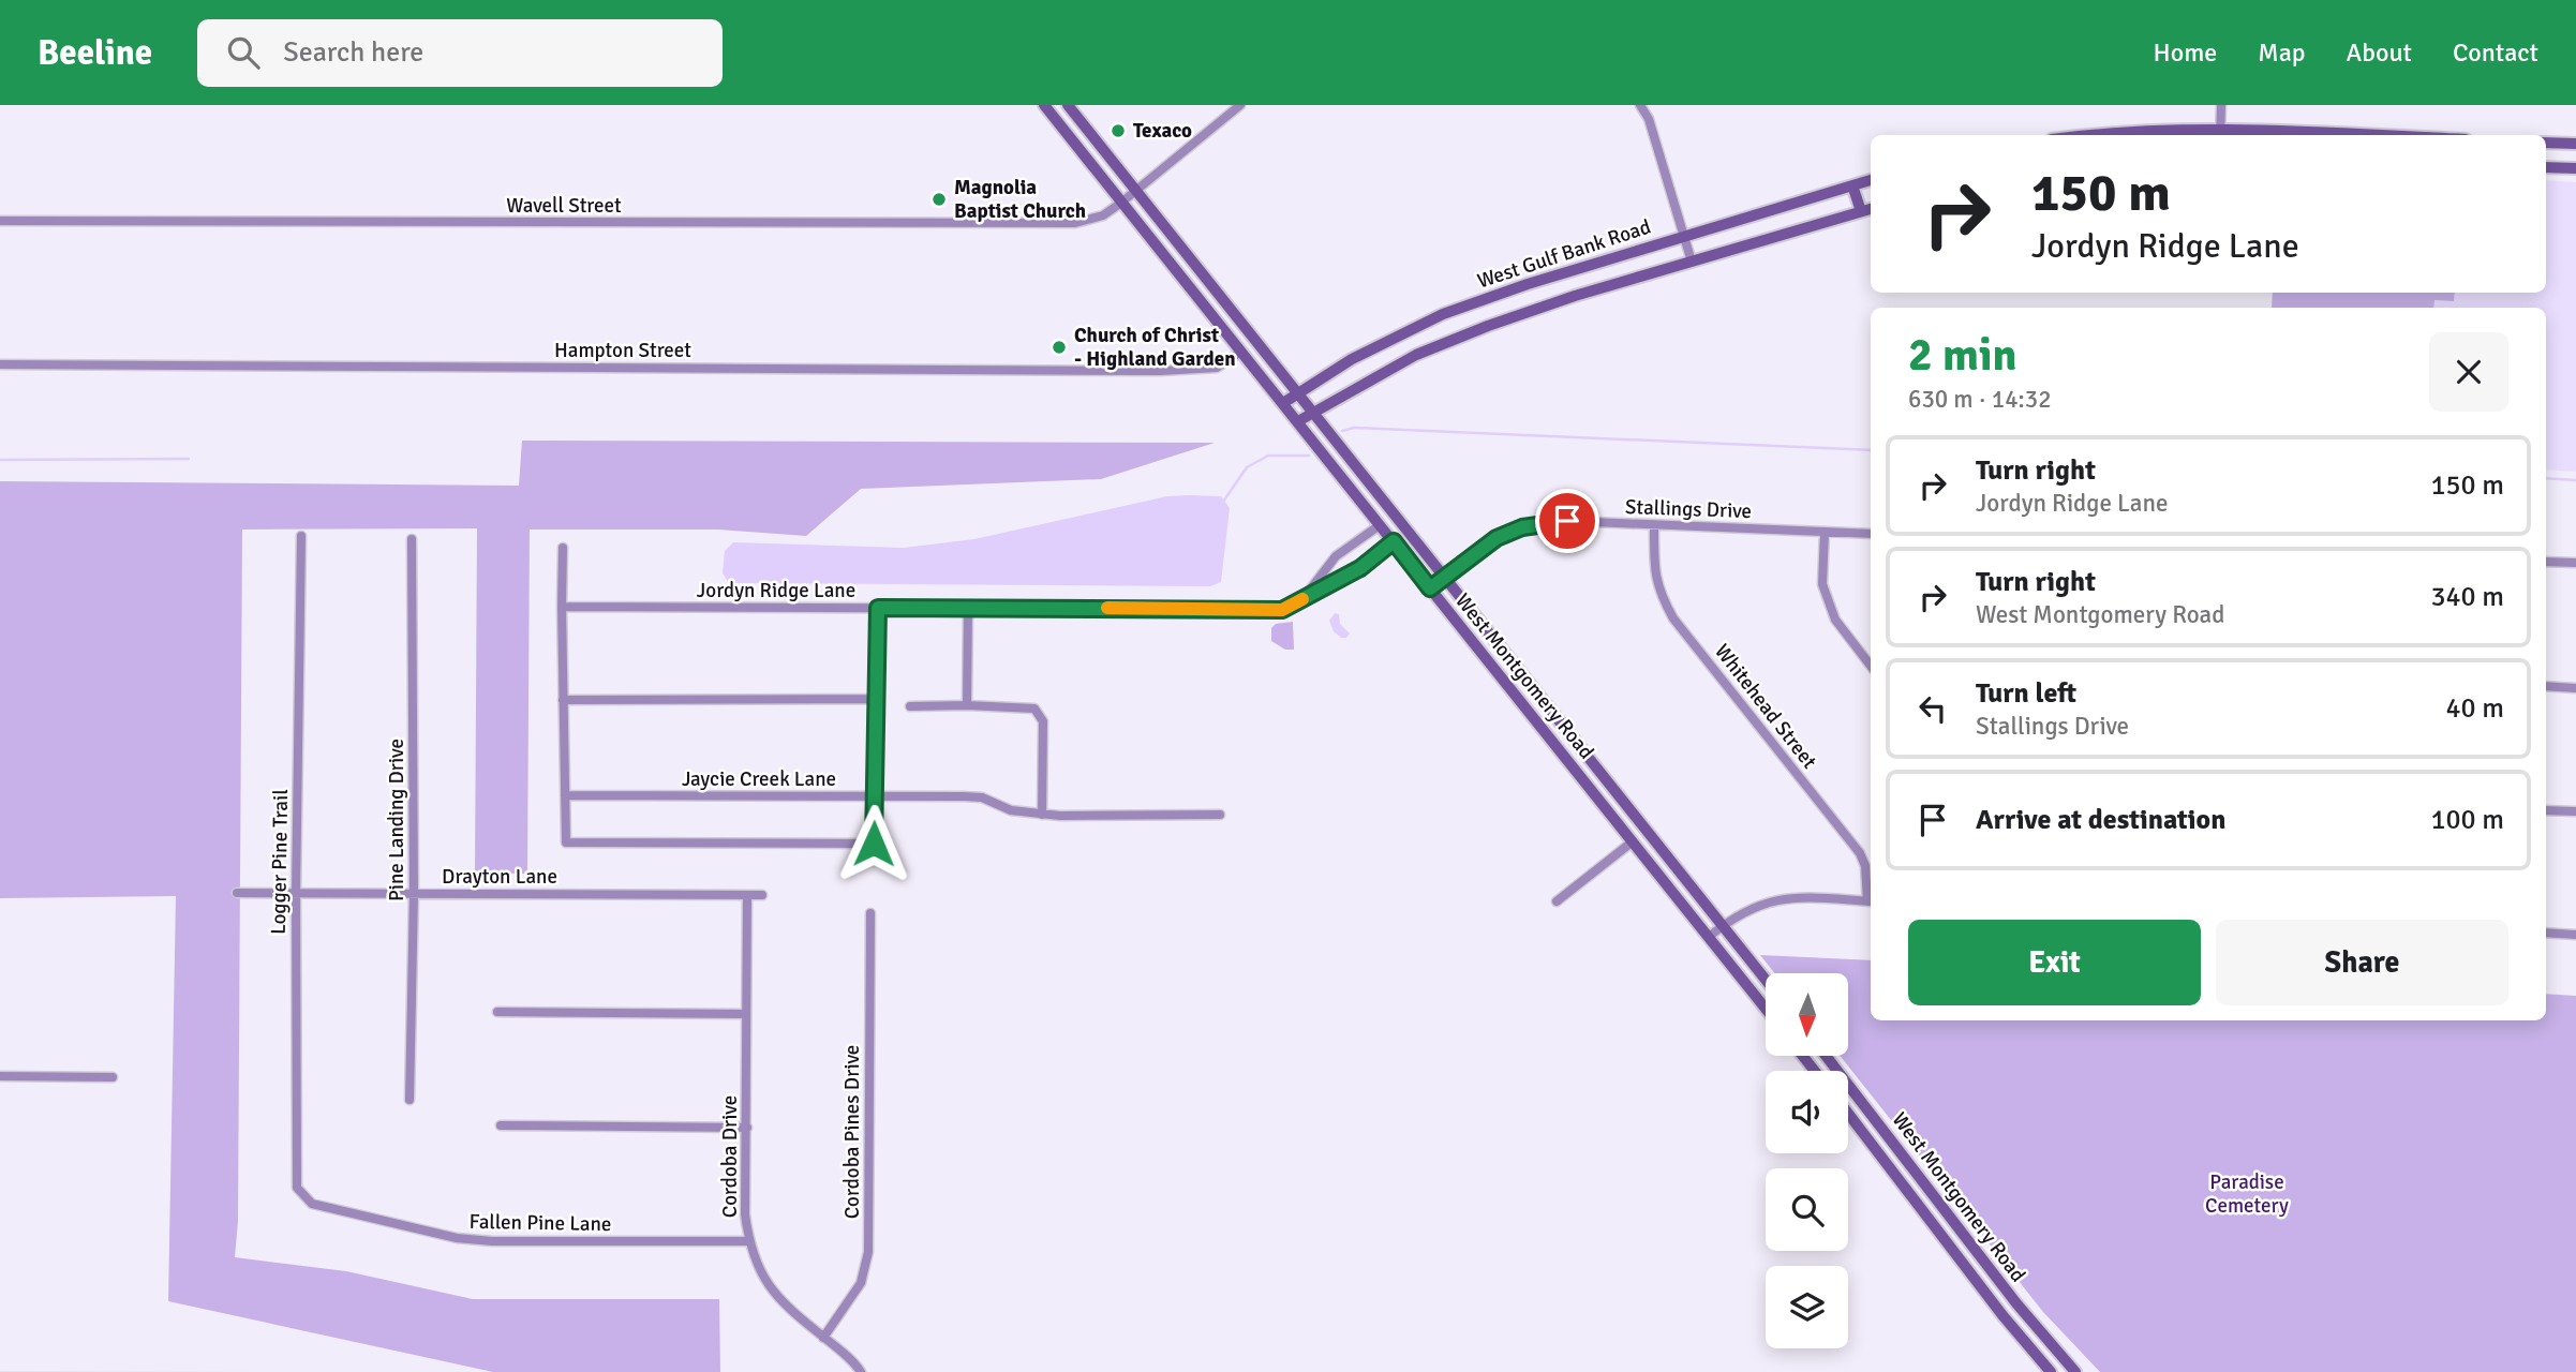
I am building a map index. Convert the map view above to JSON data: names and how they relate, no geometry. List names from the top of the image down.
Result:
{
  "streets": {
    "main road": ["West Gulf Bank Road", "West Montgomery Road"],
    "street": [
      "Wavell Street",
      "Hampton Street",
      "Stallings Drive",
      "Jordyn Ridge Lane",
      "Whitehead Street",
      "Jaycie Creek Lane",
      "Pine Landing Drive",
      "Logger Pine Trail",
      "Drayton Lane",
      "Cordoba Pines Drive",
      "Cordoba Drive",
      "Fallen Pine Lane"
    ]
  },
  "crossings": [
    ["Wavell Street", "West Montgomery Road"],
    ["West Gulf Bank Road", "West Montgomery Road"],
    ["Hampton Street", "West Montgomery Road"],
    ["Stallings Drive", "West Montgomery Road"],
    ["Stallings Drive", "Whitehead Street"],
    ["Jordyn Ridge Lane", "West Montgomery Road"],
    ["Pine Landing Drive", "Drayton Lane"],
    ["Logger Pine Trail", "Drayton Lane"],
    ["Logger Pine Trail", "Fallen Pine Lane"],
    ["Drayton Lane", "Cordoba Drive"],
    ["Cordoba Pines Drive", "Cordoba Drive"],
    ["Cordoba Drive", "Fallen Pine Lane"]
  ],
  "parks": ["Paradise Cemetery"],
  "places": ["Texaco", "Magnolia Baptist Church", "Church of Christ - Highland Garden"],
  "north": "bottom",
  "page": {
    "header": "Beeline",
    "search": "Search here",
    "nav": [
      "Home",
      "Map",
      "About",
      "Contact"
    ],
    "turn": ["150 m", "Jordyn Ridge Lane"],
    "heading": ["2 min", "630 m · 14:32"],
    "list": [
      {
        "name": "Turn right",
        "note": "Jordyn Ridge Lane",
        "value": "150 m"
      },
      {
        "name": "Turn right",
        "note": "West Montgomery Road",
        "value": "340 m"
      },
      {
        "name": "Turn left",
        "note": "Stallings Drive",
        "value": "40 m"
      },
      {
        "name": "Arrive at destination",
        "value": "100 m"
      }
    ],
    "buttons": ["Exit", "Share"]
  }
}
